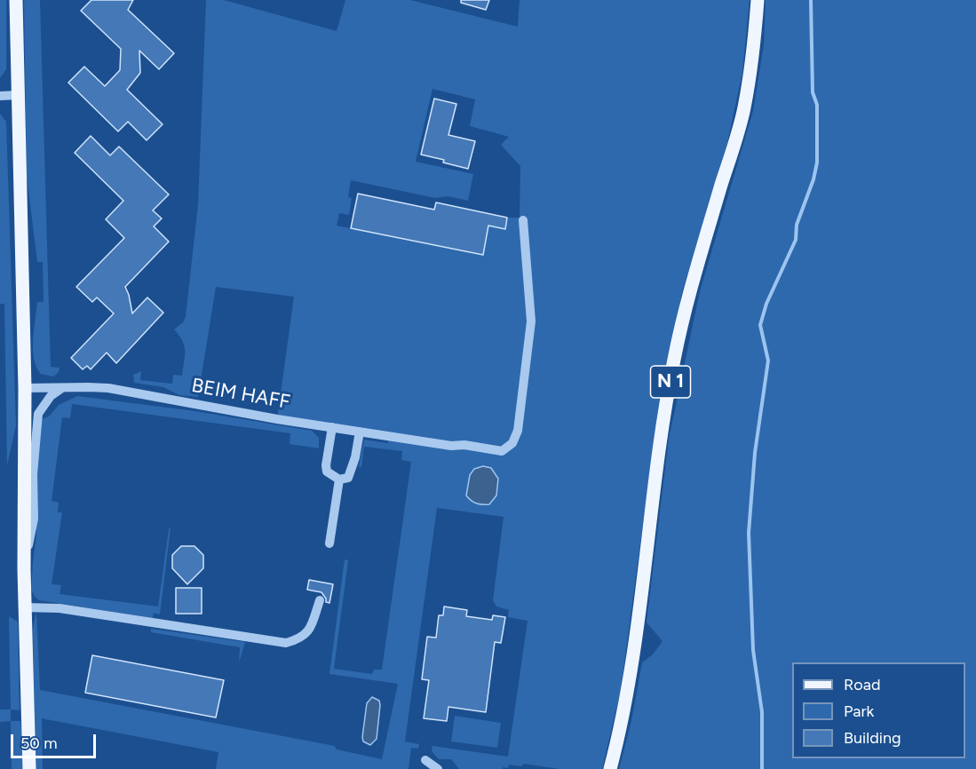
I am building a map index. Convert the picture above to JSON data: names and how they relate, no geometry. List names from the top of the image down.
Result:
{
  "streets": {
    "main road": ["N 1"],
    "street": ["BEIM HAFF"]
  },
  "legend": ["Road", "Park", "Building"],
  "scale_bar": "50 m"
}
